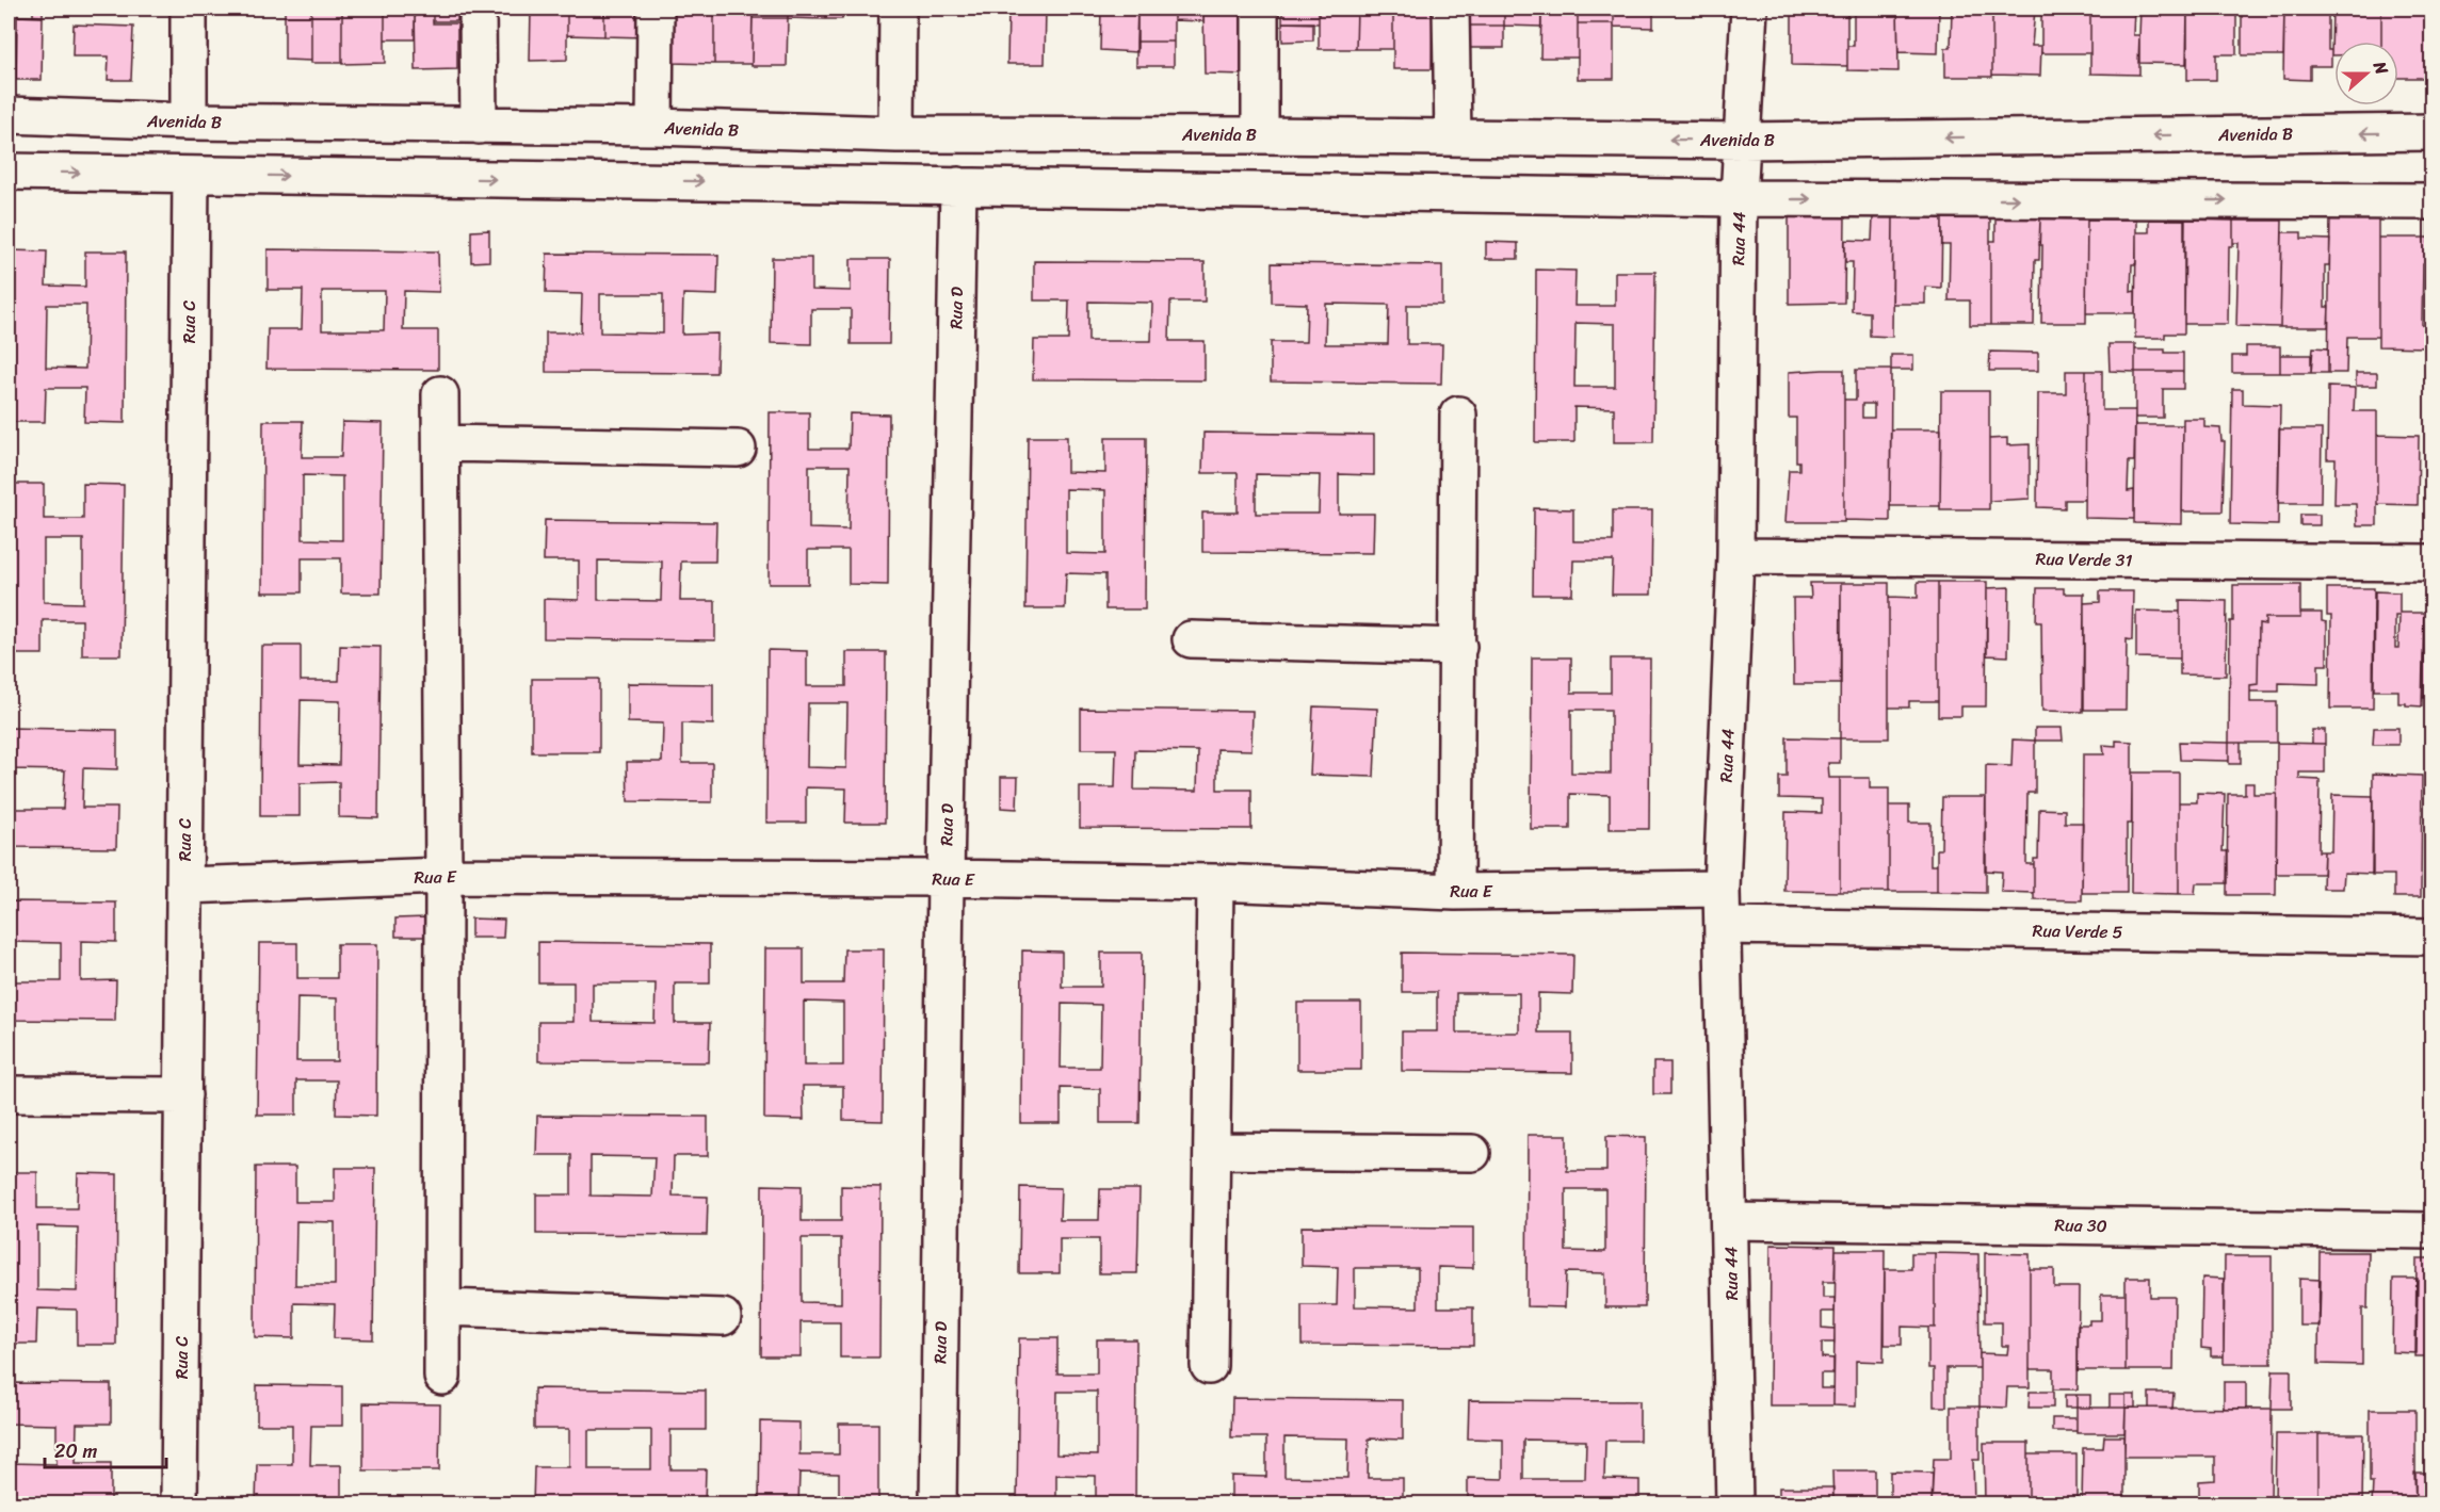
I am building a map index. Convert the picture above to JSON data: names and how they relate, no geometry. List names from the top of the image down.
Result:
{
  "streets": {
    "street": [
      "Avenida B",
      "Rua 44",
      "Rua D",
      "Rua C",
      "Rua Verde 31",
      "Rua E",
      "Rua Verde 5",
      "Rua 30"
    ]
  },
  "crossings": [
    ["Avenida B", "Rua 44"],
    ["Rua 44", "Rua Verde 31"],
    ["Rua 44", "Rua E"],
    ["Rua 44", "Rua Verde 5"],
    ["Rua 44", "Rua 30"],
    ["Rua D", "Rua E"],
    ["Rua C", "Rua E"]
  ],
  "scale_bar": "20 m",
  "north": "right"
}
